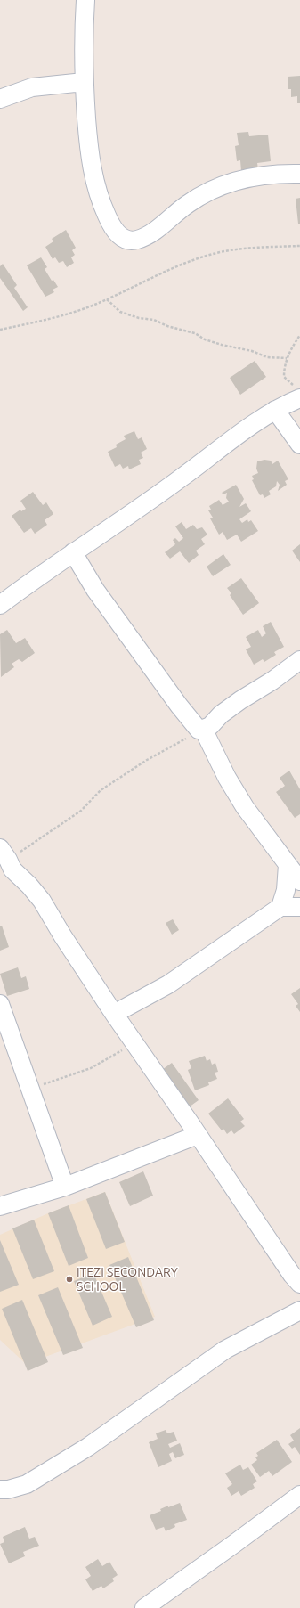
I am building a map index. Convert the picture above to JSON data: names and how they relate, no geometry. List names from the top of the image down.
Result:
{
  "places": ["ITEZI SECONDARY SCHOOL"]
}
